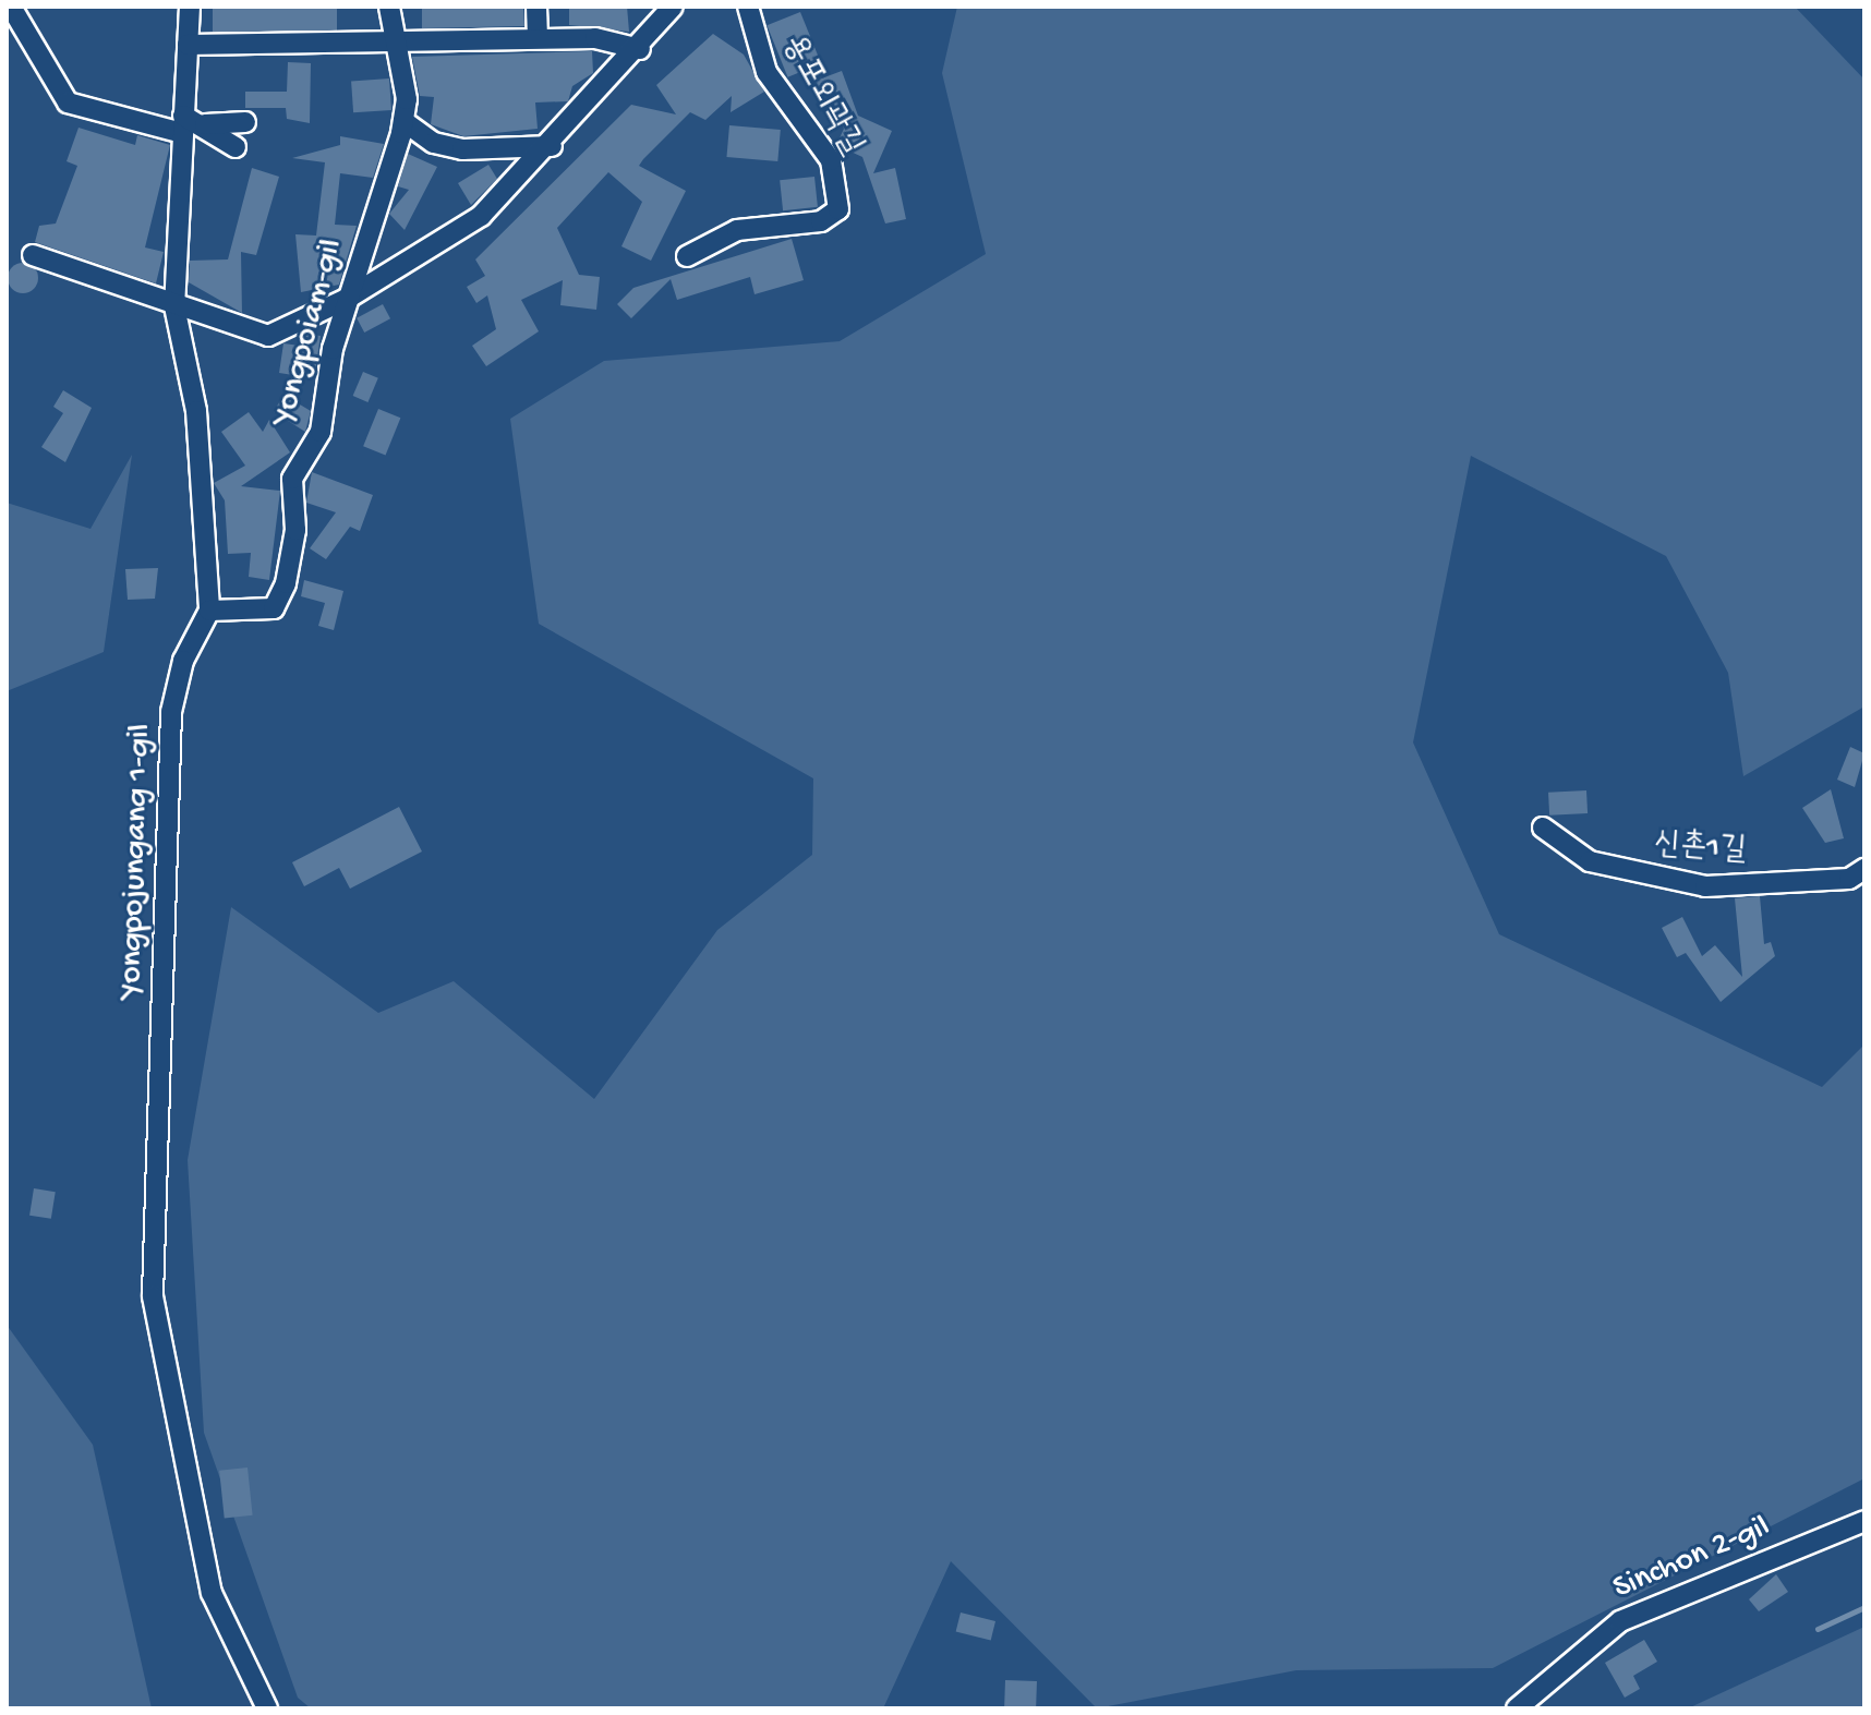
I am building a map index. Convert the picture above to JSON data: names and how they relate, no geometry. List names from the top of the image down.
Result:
{
  "streets": {
    "street": [
      "용포외곽길",
      "Yongpoiam-gil",
      "신촌1길",
      "Yongpojungang 1-gil",
      "Sinchon 2-gil"
    ]
  },
  "crossings": [
    ["Yongpoiam-gil", "Yongpojungang 1-gil"]
  ]
}
